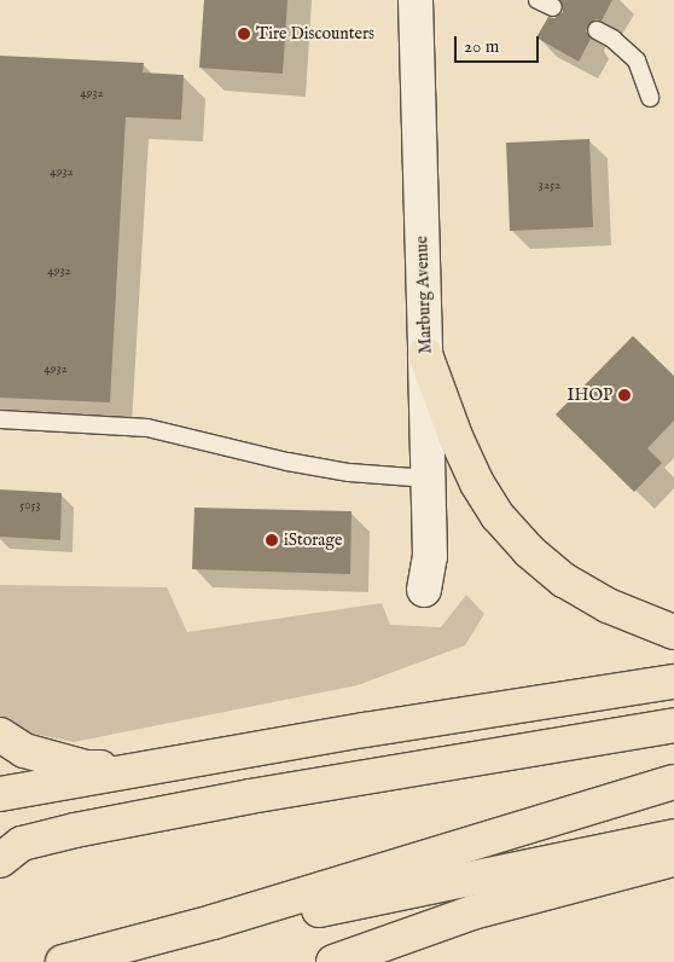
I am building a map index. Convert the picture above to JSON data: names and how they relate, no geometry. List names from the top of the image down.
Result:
{
  "streets": {
    "street": ["Marburg Avenue"]
  },
  "places": ["Tire Discounters", "IHOP", "iStorage"],
  "house_numbers": [
    "4932",
    "4932",
    "3252",
    "4932",
    "4932",
    "5053"
  ],
  "scale_bar": "20 m"
}
